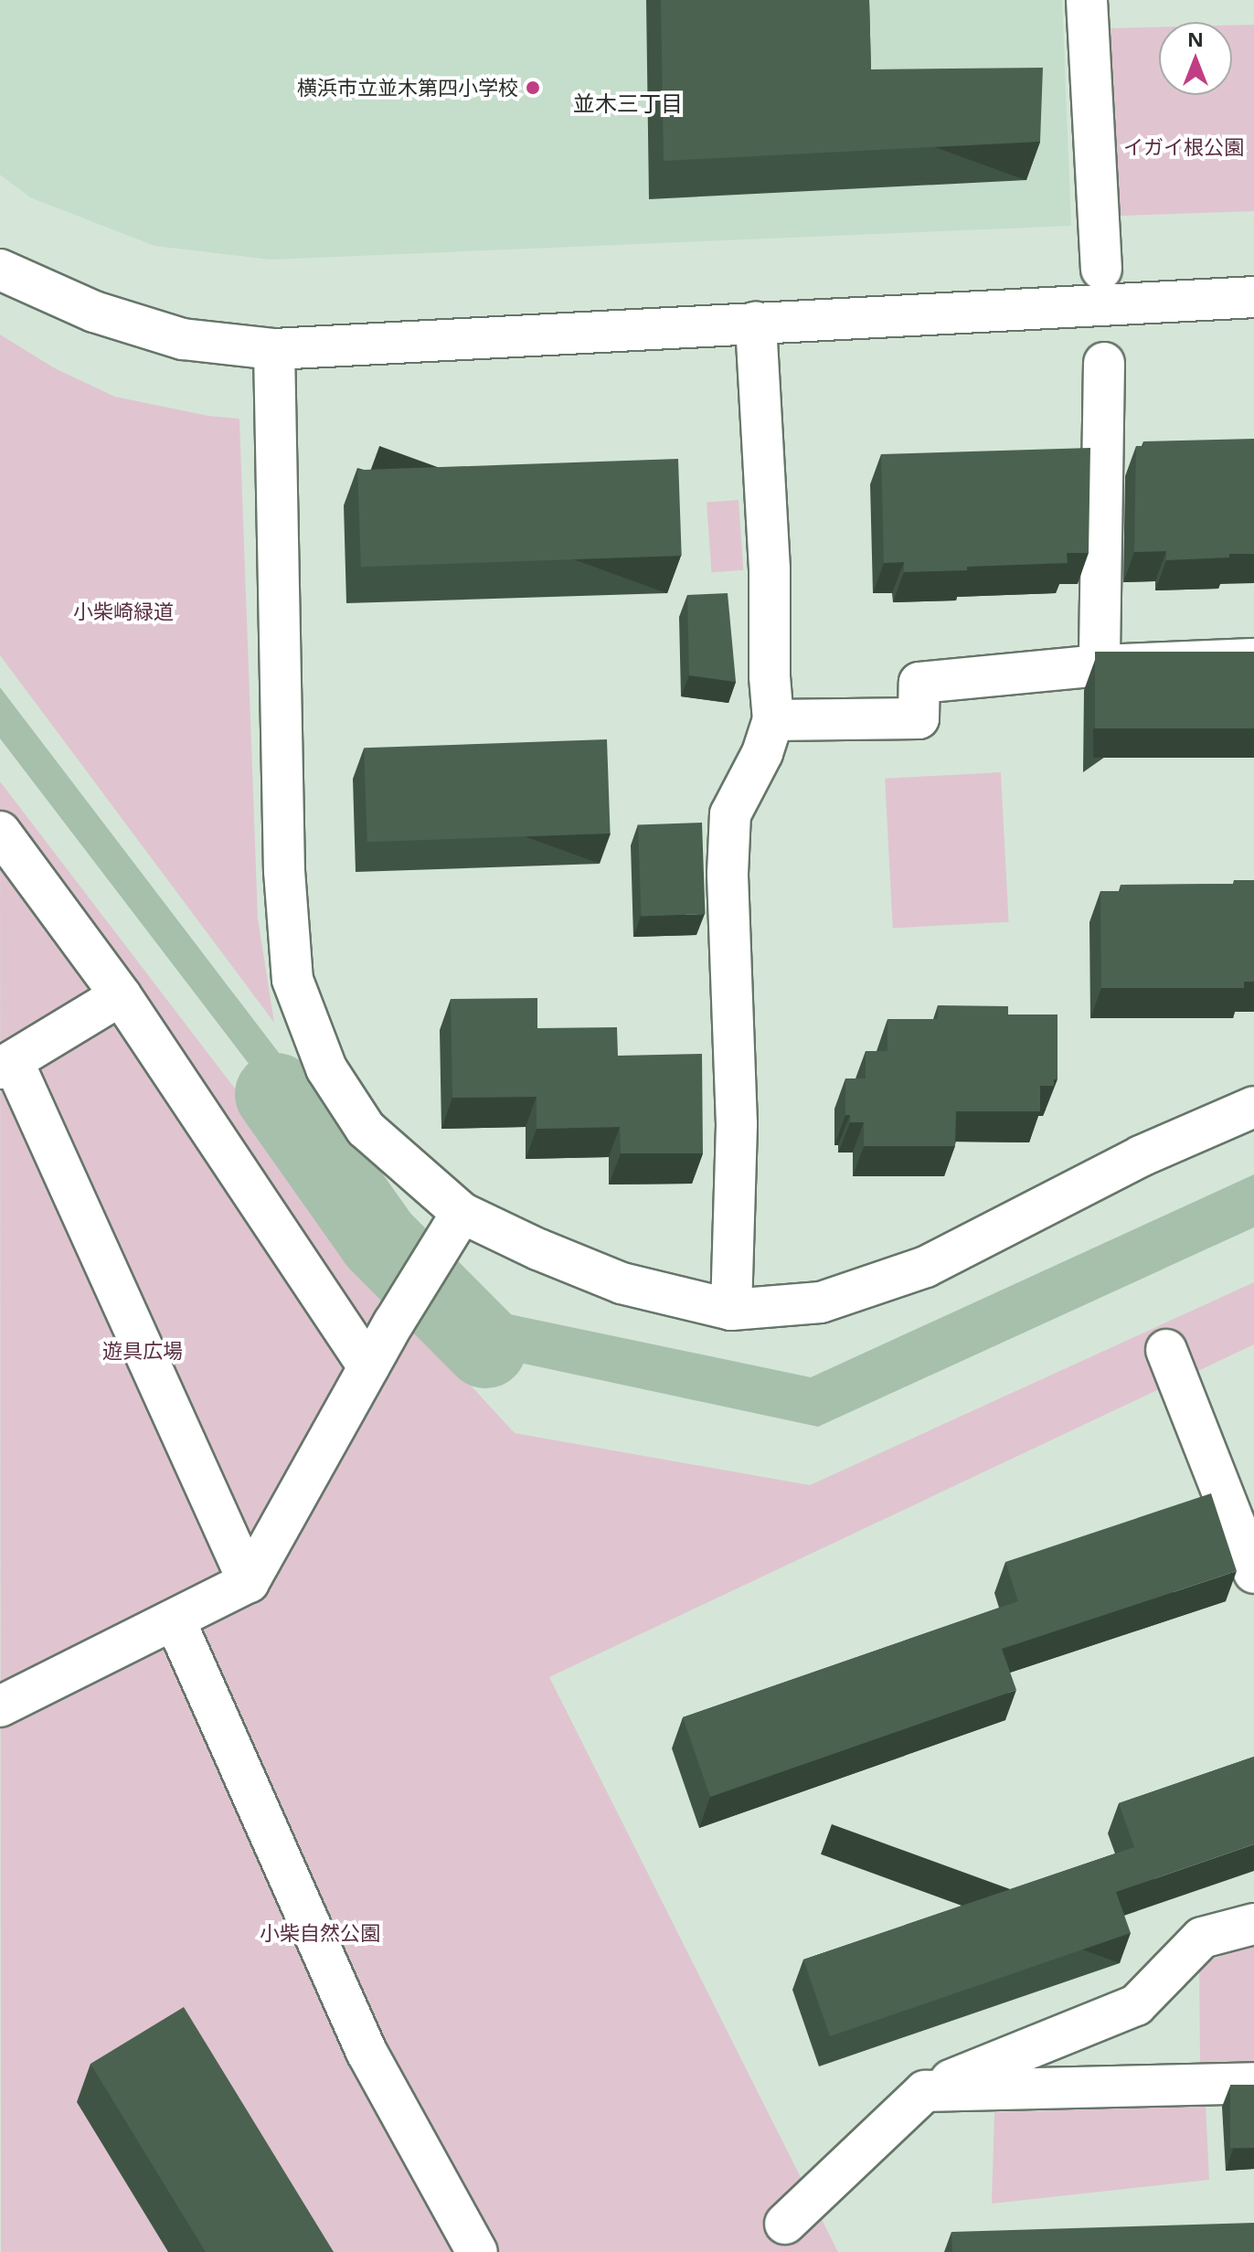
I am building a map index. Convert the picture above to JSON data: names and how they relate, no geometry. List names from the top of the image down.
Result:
{
  "districts": ["並木三丁目"],
  "parks": [
    "イガイ根公園",
    "小柴崎緑道",
    "遊具広場",
    "小柴自然公園"
  ],
  "places": ["横浜市立並木第四小学校"],
  "north": "top"
}
